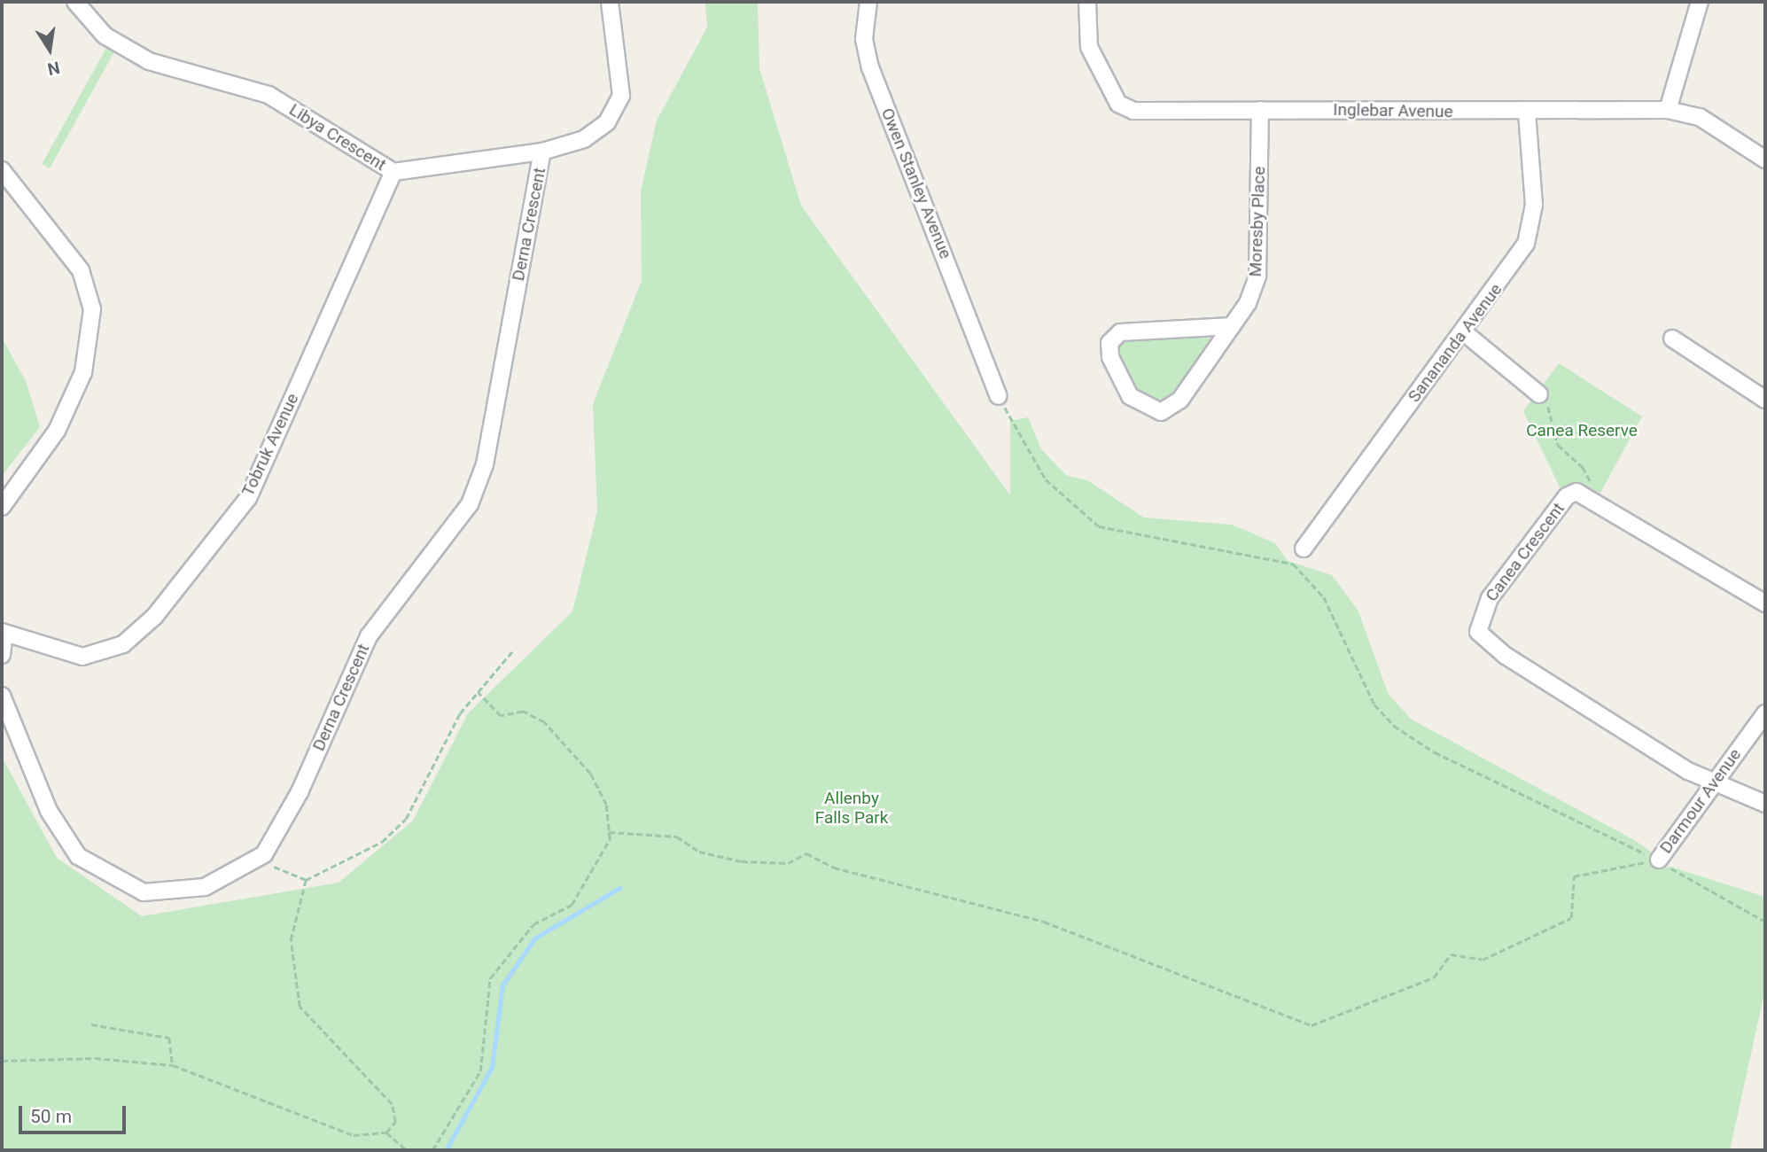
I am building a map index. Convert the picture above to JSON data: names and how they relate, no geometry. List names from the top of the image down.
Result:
{
  "streets": {
    "street": [
      "Inglebar Avenue",
      "Libya Crescent",
      "Owen Stanley Avenue",
      "Moresby Place",
      "Derna Crescent",
      "Sanananda Avenue",
      "Tobruk Avenue",
      "Canea Crescent",
      "Darmour Avenue"
    ]
  },
  "crossings": [
    ["Inglebar Avenue", "Moresby Place"],
    ["Inglebar Avenue", "Sanananda Avenue"],
    ["Libya Crescent", "Derna Crescent"],
    ["Libya Crescent", "Tobruk Avenue"],
    ["Canea Crescent", "Darmour Avenue"]
  ],
  "parks": ["Canea Reserve", "Allenby Falls Park"],
  "scale_bar": "50 m",
  "north": "bottom"
}
